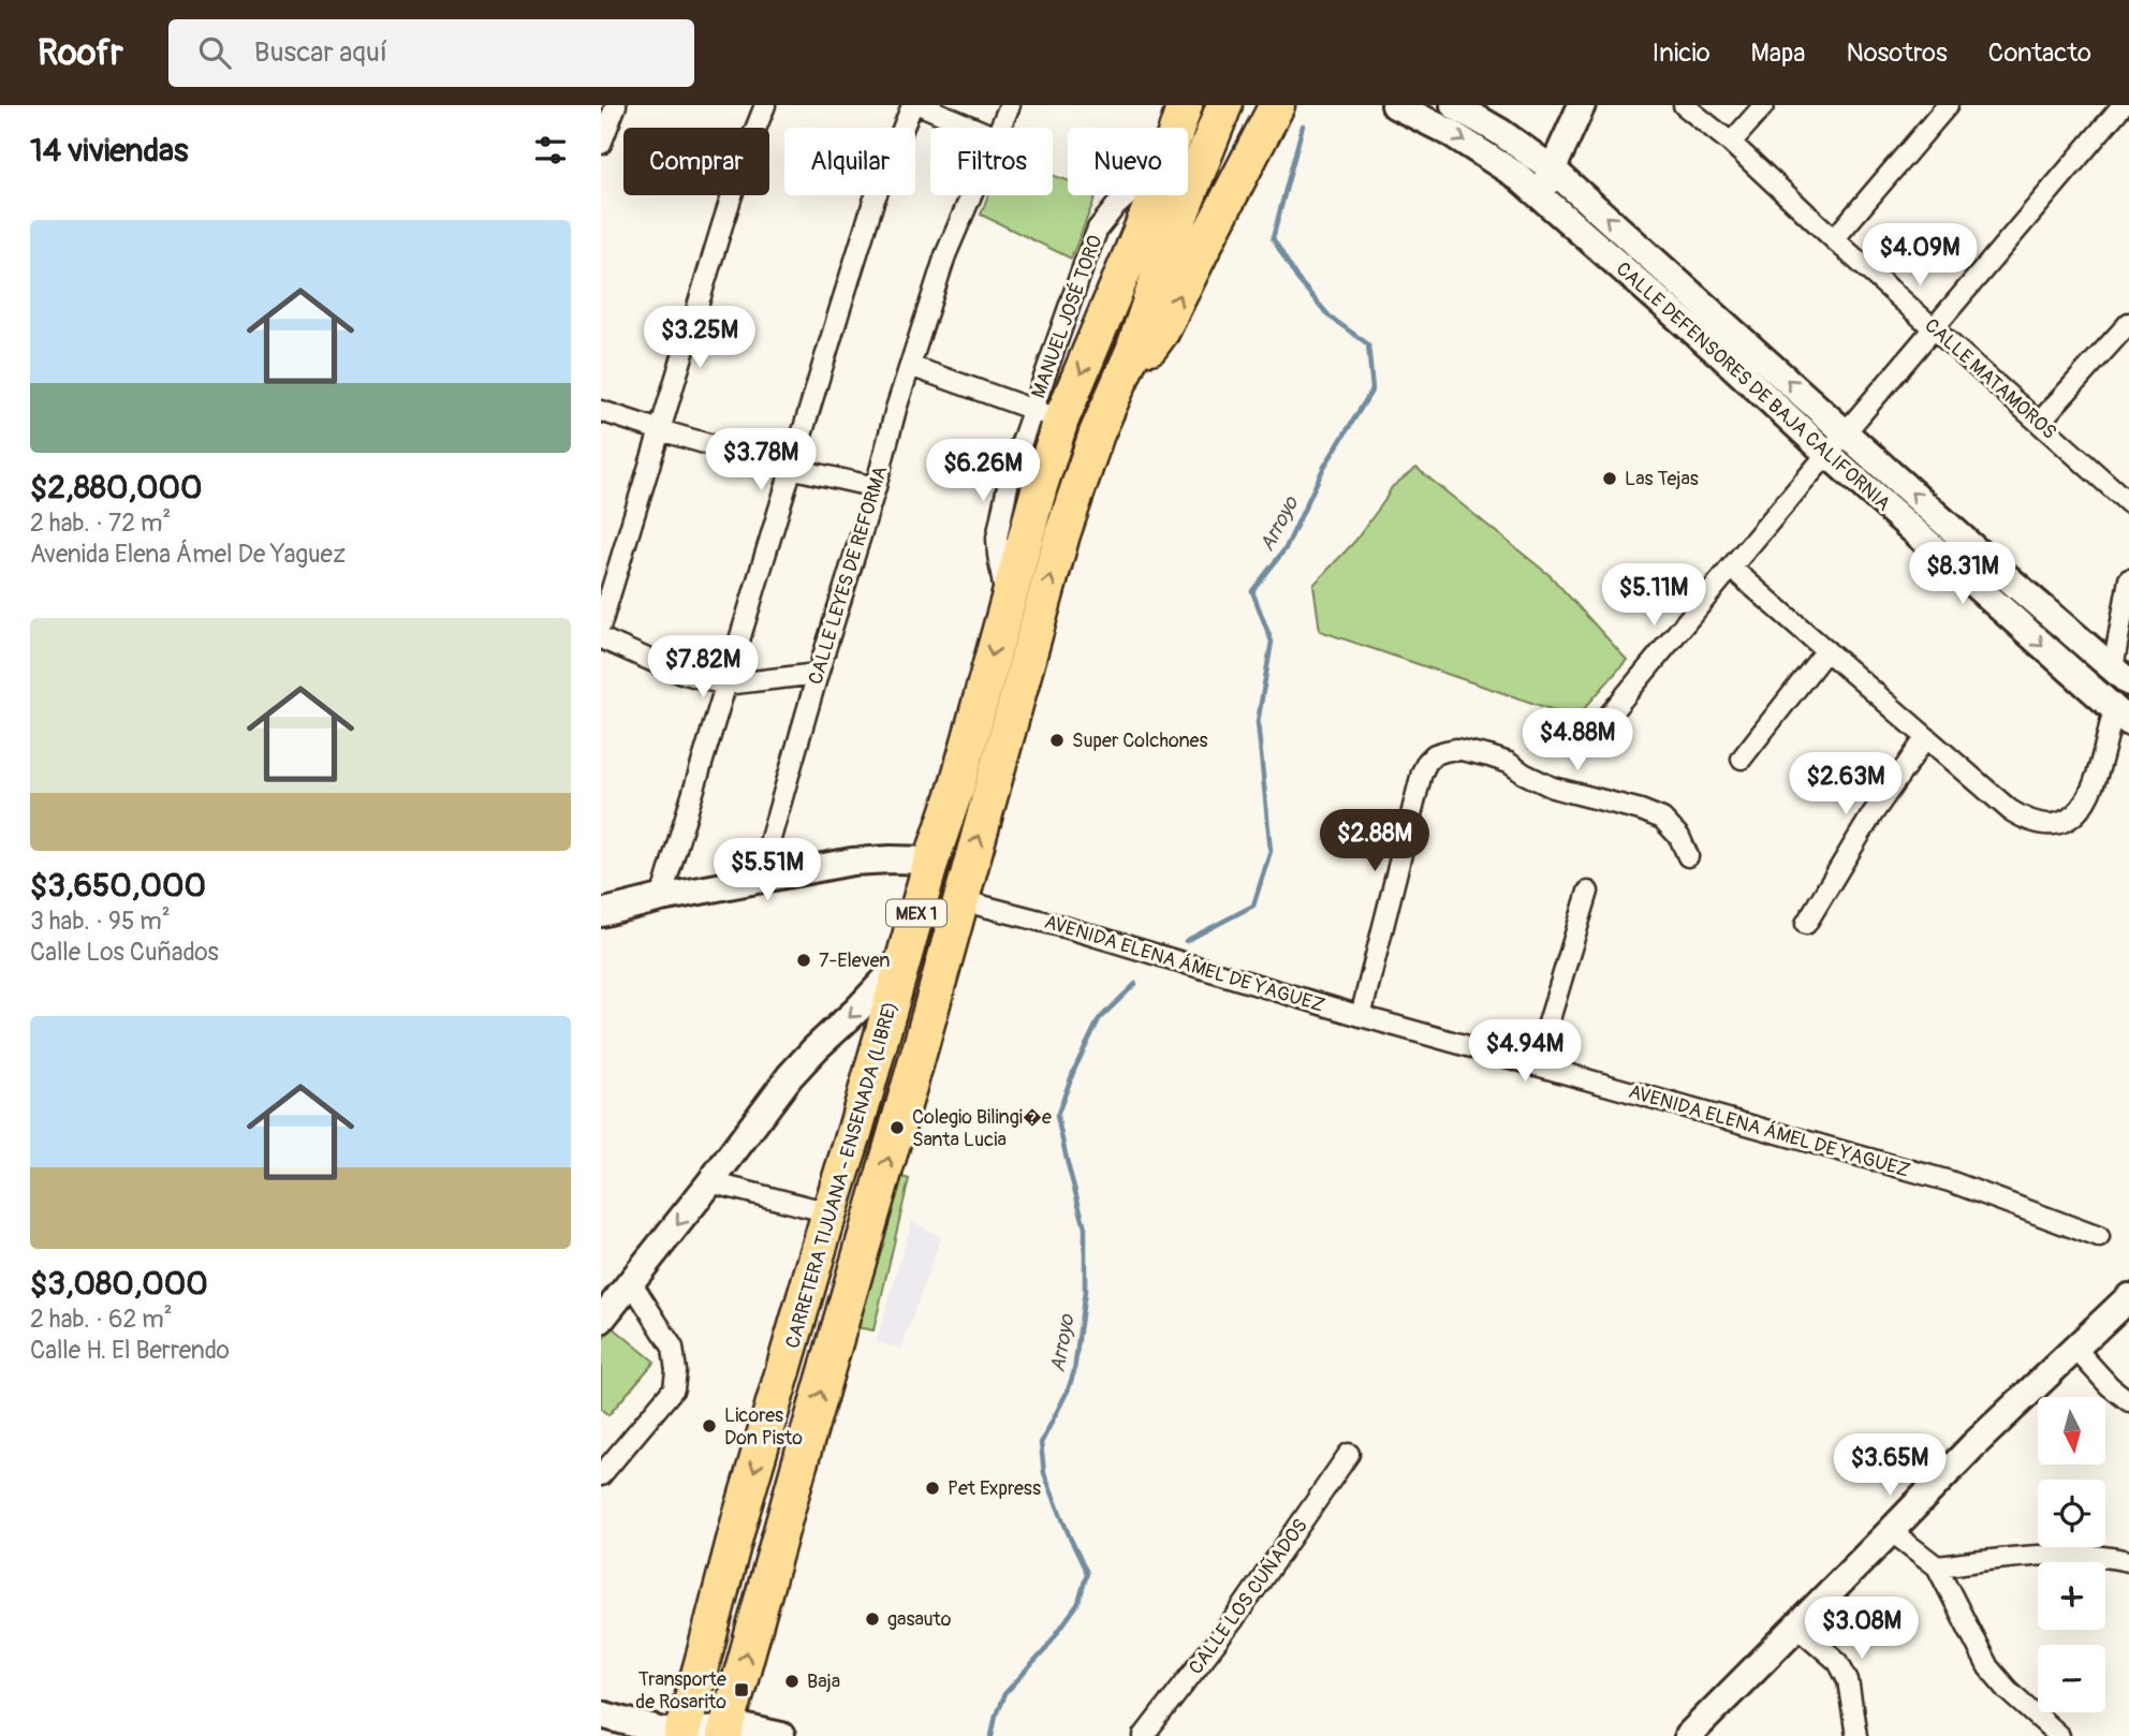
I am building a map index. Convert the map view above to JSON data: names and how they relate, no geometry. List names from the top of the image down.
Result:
{
  "streets": {
    "highway": ["MEX 1", "CARRETERA TIJUANA - ENSENADA (LIBRE)"],
    "main road": ["CALLE DEFENSORES DE BAJA CALIFORNIA"],
    "street": [
      "MANUEL JOSÉ TORO",
      "CALLE MATAMOROS",
      "CALLE LEYES DE REFORMA",
      "AVENIDA ELENA ÁMEL DE YAGUEZ",
      "CALLE LOS CUÑADOS"
    ]
  },
  "crossings": [
    ["MANUEL JOSÉ TORO", "CARRETERA TIJUANA - ENSENADA (LIBRE)"],
    ["MEX 1", "AVENIDA ELENA ÁMEL DE YAGUEZ"]
  ],
  "water": ["Arroyo"],
  "places": {
    "other": [
      "Las Tejas",
      "Super Colchones",
      "7-Eleven",
      "Colegio Bilingi�e Santa Lucia",
      "Licores Don Pisto",
      "Pet Express",
      "gasauto",
      "Baja"
    ],
    "transit": ["Transporte de Rosarito"]
  },
  "north": "bottom",
  "page": {
    "header": "Roofr",
    "search": "Buscar aquí",
    "nav": [
      "Inicio",
      "Mapa",
      "Nosotros",
      "Contacto"
    ],
    "heading": "14 viviendas",
    "chip": [
      "Comprar",
      "Alquilar",
      "Filtros",
      "Nuevo"
    ],
    "list": [
      {
        "name": "$2,880,000",
        "note": "2 hab. · 72 m² · Avenida Elena Ámel De Yaguez"
      },
      {
        "name": "$3,650,000",
        "note": "3 hab. · 95 m² · Calle Los Cuñados"
      },
      {
        "name": "$3,080,000",
        "note": "2 hab. · 62 m² · Calle H. El Berrendo"
      }
    ],
    "price": [
      "$4.09M",
      "$3.25M",
      "$3.78M",
      "$6.26M",
      "$8.31M",
      "$5.11M",
      "$7.82M",
      "$4.88M",
      "$2.63M",
      "$2.88M",
      "$5.51M",
      "$4.94M",
      "$3.65M",
      "$3.08M"
    ],
    "map_buttons": ["+", "−"]
  }
}
